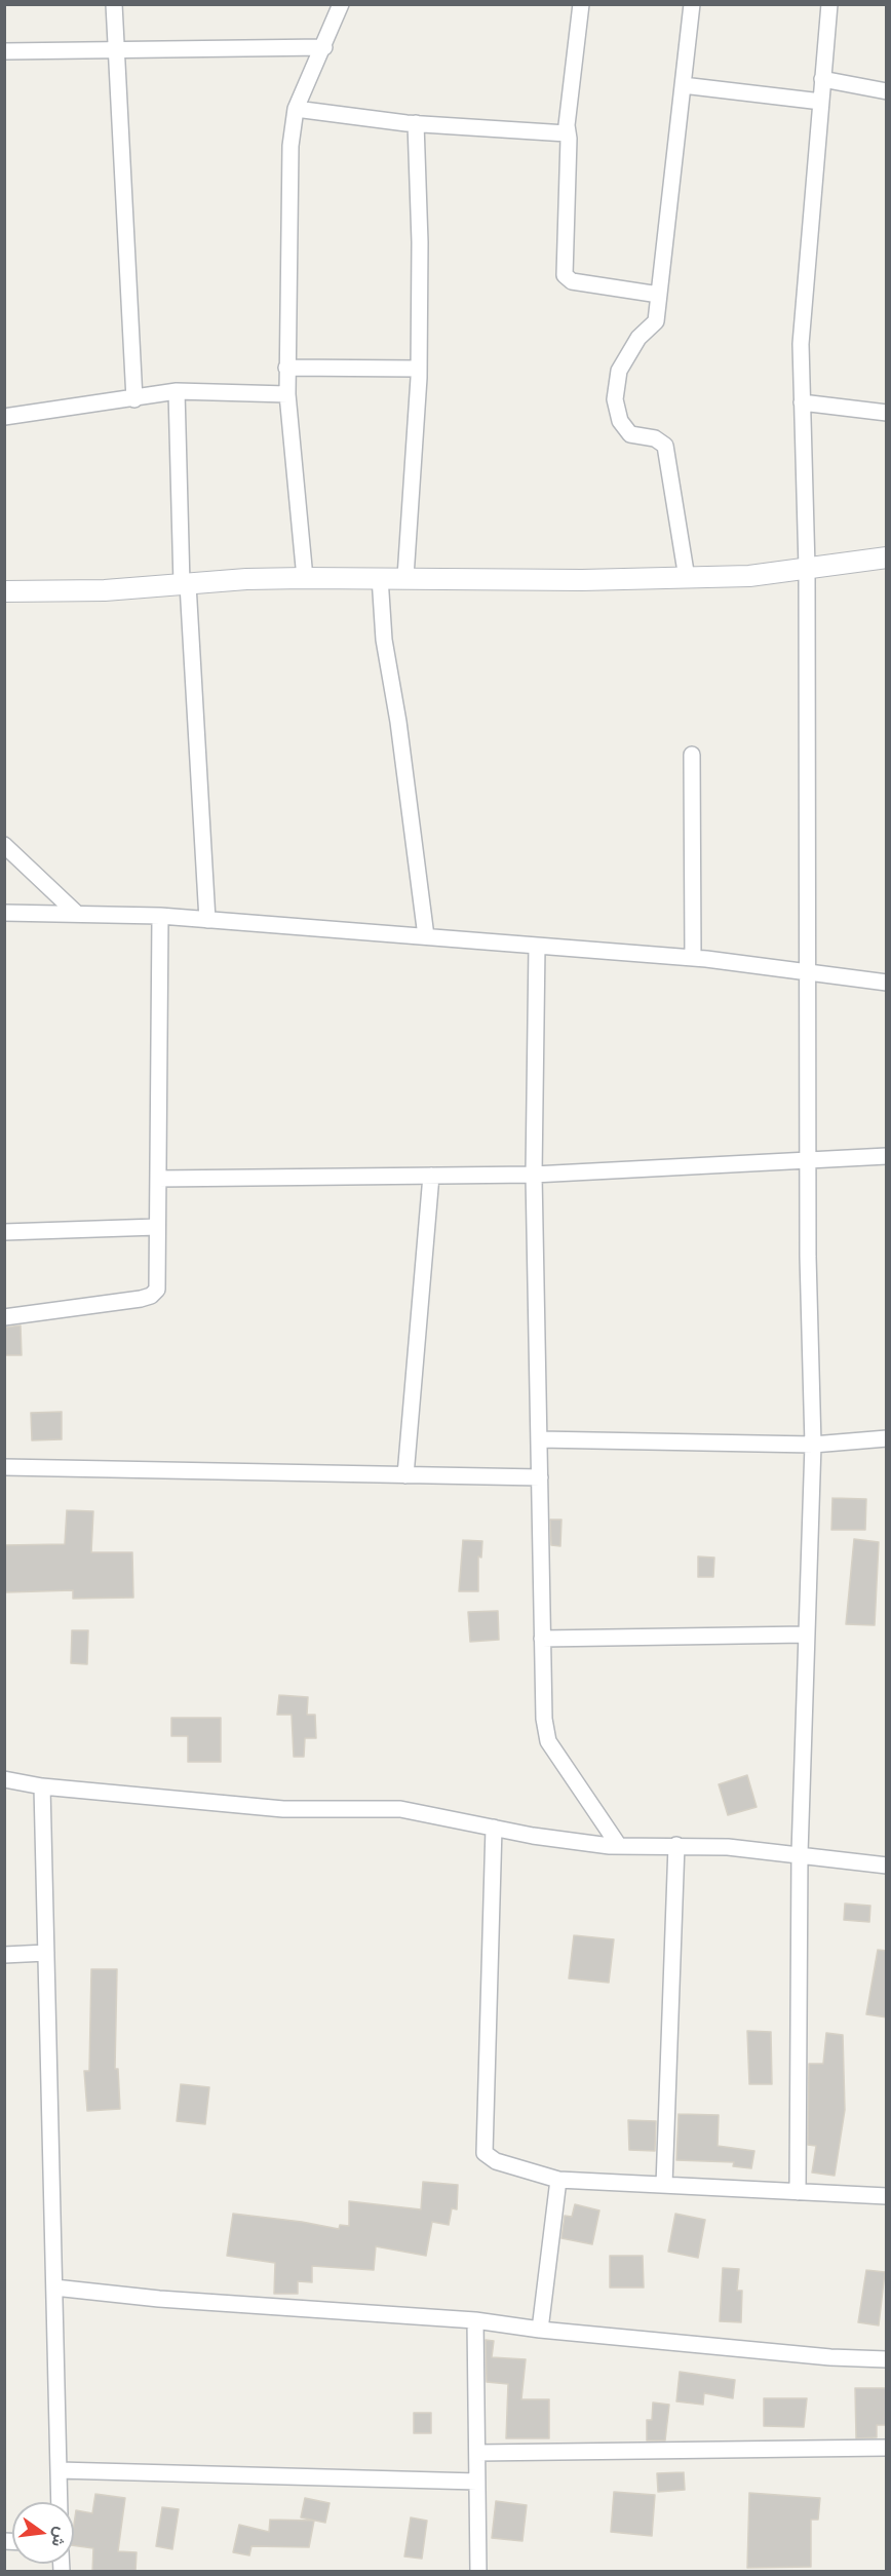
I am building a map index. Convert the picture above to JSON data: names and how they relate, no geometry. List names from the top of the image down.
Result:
{
  "north": "right"
}
